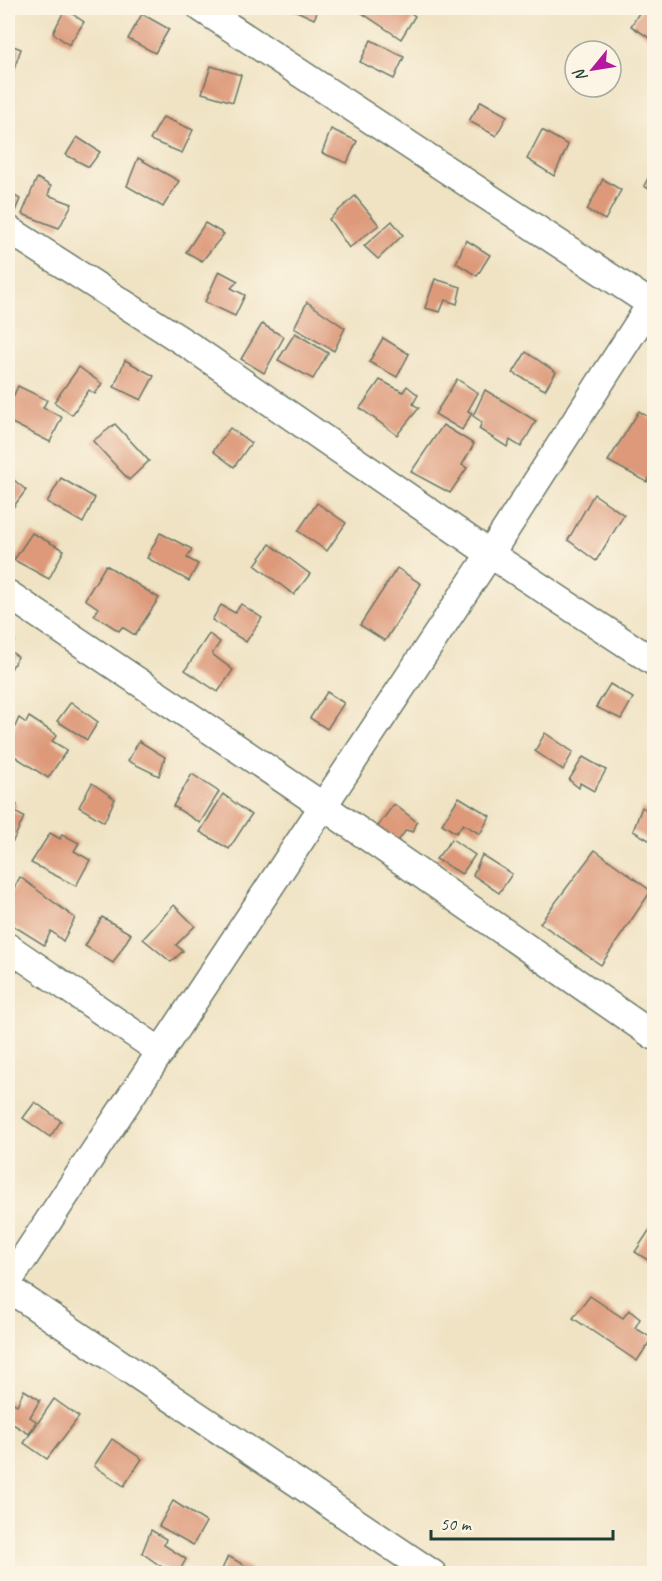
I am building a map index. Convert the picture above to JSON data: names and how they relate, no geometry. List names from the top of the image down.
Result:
{
  "scale_bar": "50 m",
  "north": "bottom left"
}
